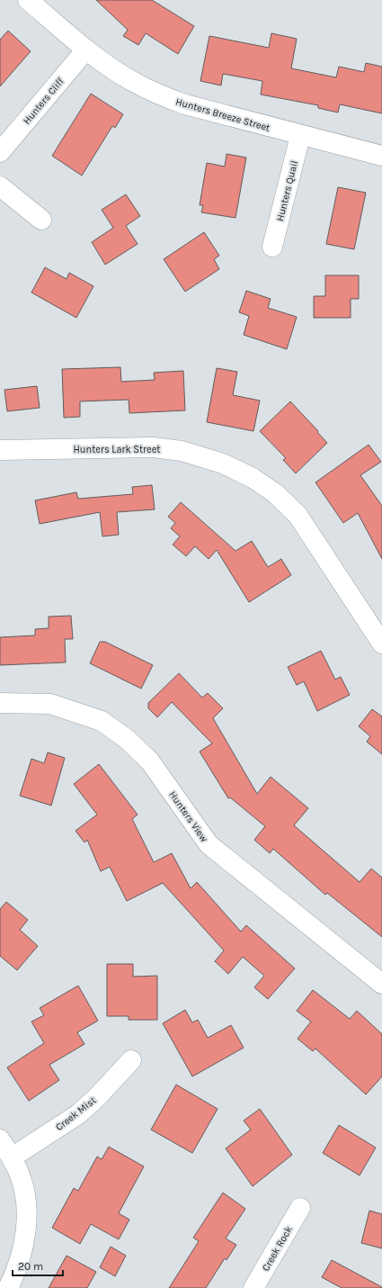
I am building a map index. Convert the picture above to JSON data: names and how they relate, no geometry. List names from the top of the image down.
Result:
{
  "streets": {
    "street": [
      "Hunters Cliff",
      "Hunters Breeze Street",
      "Hunters Quail",
      "Hunters Lark Street",
      "Hunters View",
      "Creek Mist",
      "Creek Rock"
    ]
  },
  "crossings": [
    ["Hunters Cliff", "Hunters Breeze Street"],
    ["Hunters Breeze Street", "Hunters Quail"]
  ],
  "scale_bar": "20 m"
}
